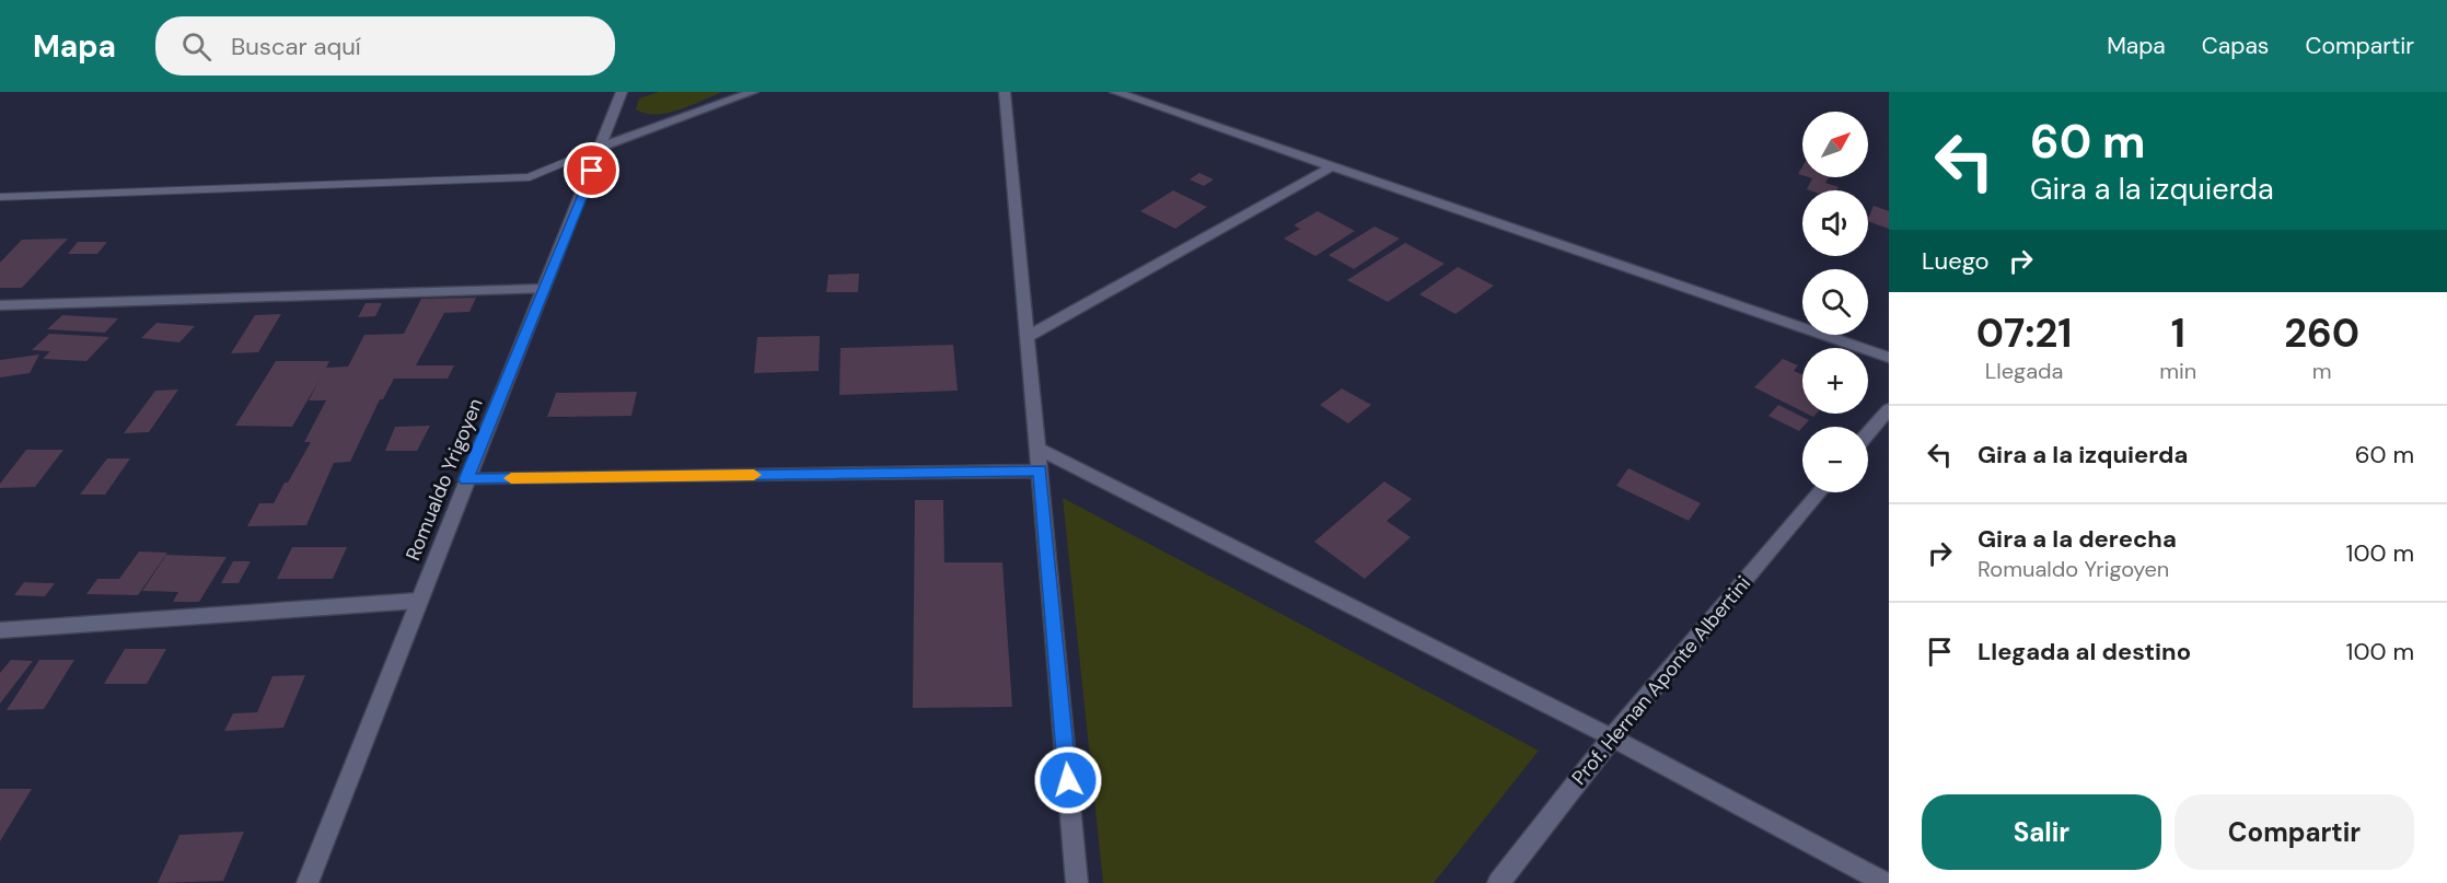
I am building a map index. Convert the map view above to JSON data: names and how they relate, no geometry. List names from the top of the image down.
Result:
{
  "streets": {
    "street": ["Romualdo Yrigoyen", "Prof. Hernan Aponte Albertini"]
  },
  "north": "top right",
  "page": {
    "header": "Mapa",
    "search": "Buscar aquí",
    "nav": ["Mapa", "Capas", "Compartir"],
    "turn": ["60 m", "Gira a la izquierda"],
    "map_buttons": ["+", "−"],
    "then": "Luego",
    "eta": [
      "07:21",
      "Llegada",
      "1",
      "min",
      "260",
      "m"
    ],
    "list": [
      {
        "name": "Gira a la izquierda",
        "value": "60 m"
      },
      {
        "name": "Gira a la derecha",
        "note": "Romualdo Yrigoyen",
        "value": "100 m"
      },
      {
        "name": "Llegada al destino",
        "value": "100 m"
      }
    ],
    "buttons": ["Salir", "Compartir"]
  }
}
